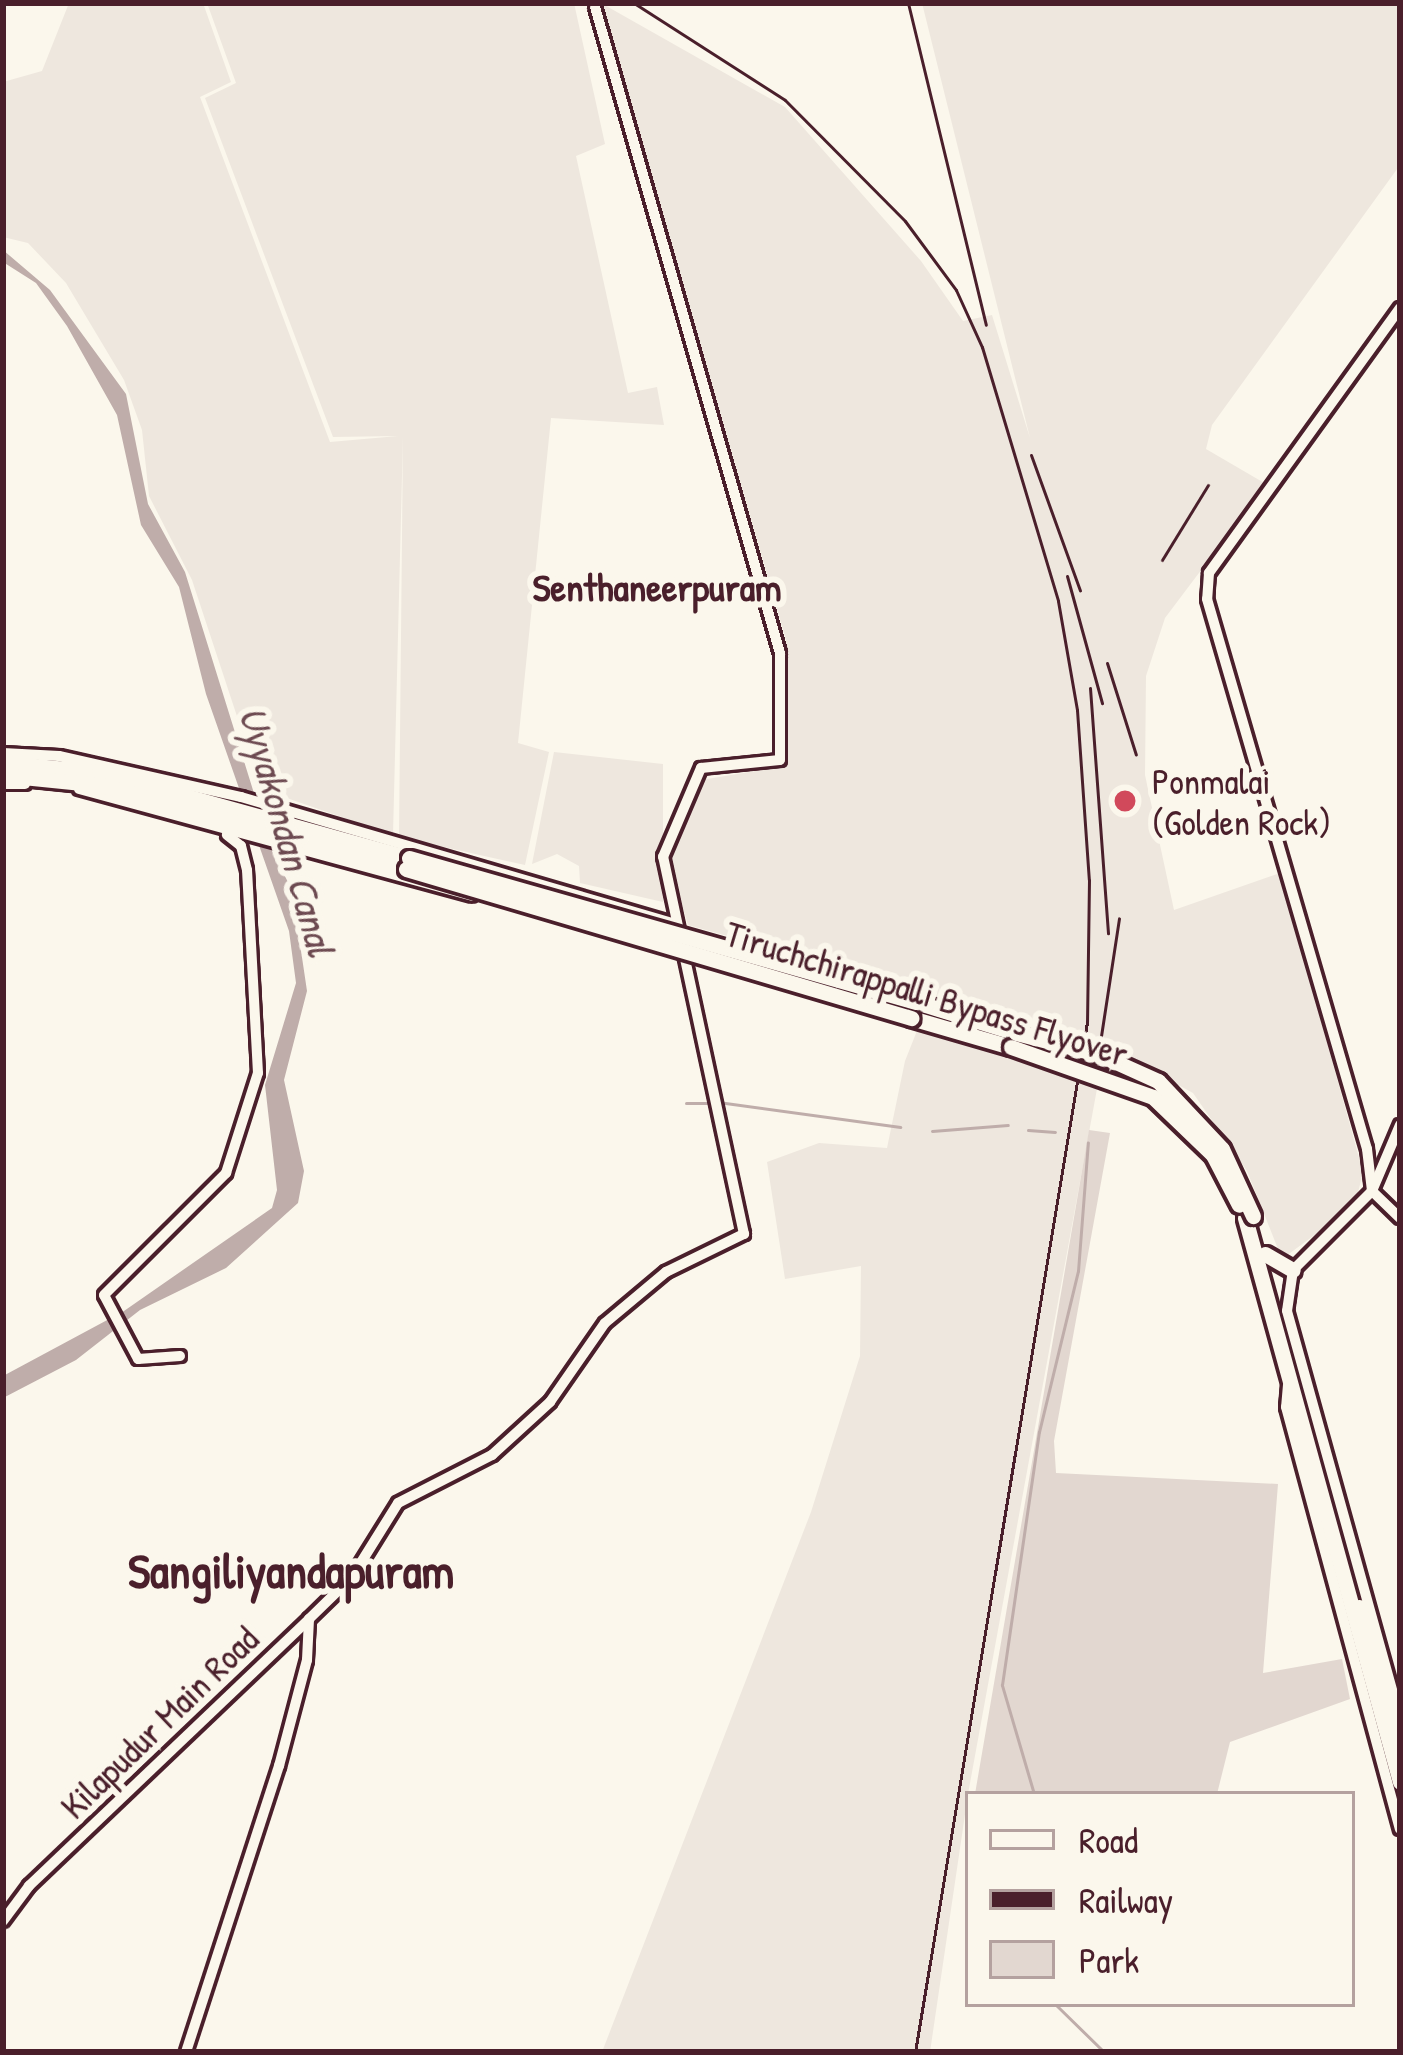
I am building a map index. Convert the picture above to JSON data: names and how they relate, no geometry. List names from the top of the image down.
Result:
{
  "streets": {
    "highway": ["Tiruchchirappalli Bypass Flyover"],
    "street": ["Kilapudur Main Road"]
  },
  "districts": ["Senthaneerpuram", "Sangiliyandapuram"],
  "water": ["Uyyakondan Canal"],
  "places": ["Ponmalai (Golden Rock)"],
  "legend": ["Road", "Railway", "Park"]
}
